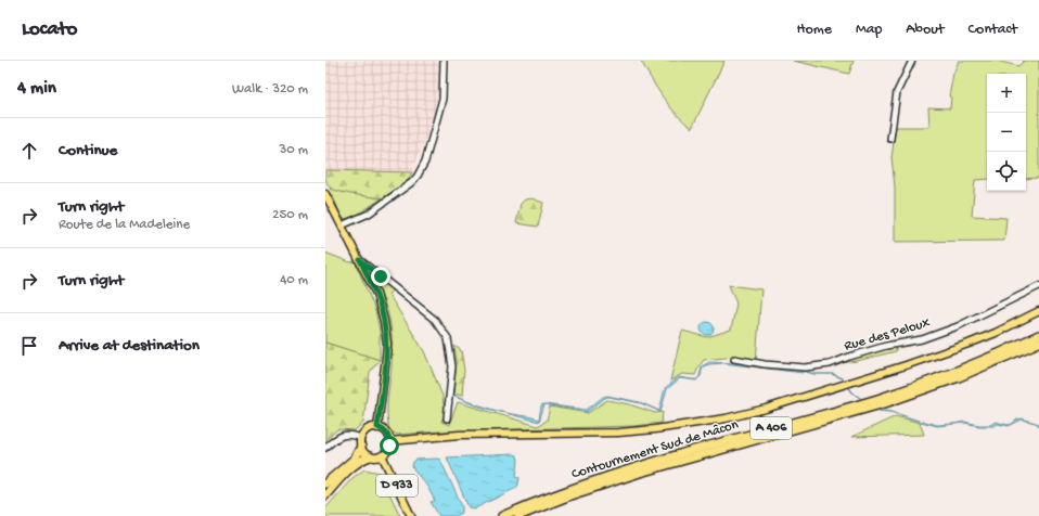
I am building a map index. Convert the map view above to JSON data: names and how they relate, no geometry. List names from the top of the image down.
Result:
{
  "streets": {
    "highway": ["A 406", "Contournement Sud de Mâcon"],
    "main road": ["D 933"],
    "street": ["Rue des Peloux"]
  },
  "page": {
    "header": "Locato",
    "nav": [
      "Home",
      "Map",
      "About",
      "Contact"
    ],
    "heading": ["4 min", "Walk · 320 m"],
    "map_buttons": ["+", "−"],
    "list": [
      ["Continue", "30 m"],
      ["Turn right", "Route de la Madeleine", "250 m"],
      ["Turn right", "40 m"],
      "Arrive at destination"
    ]
  }
}
